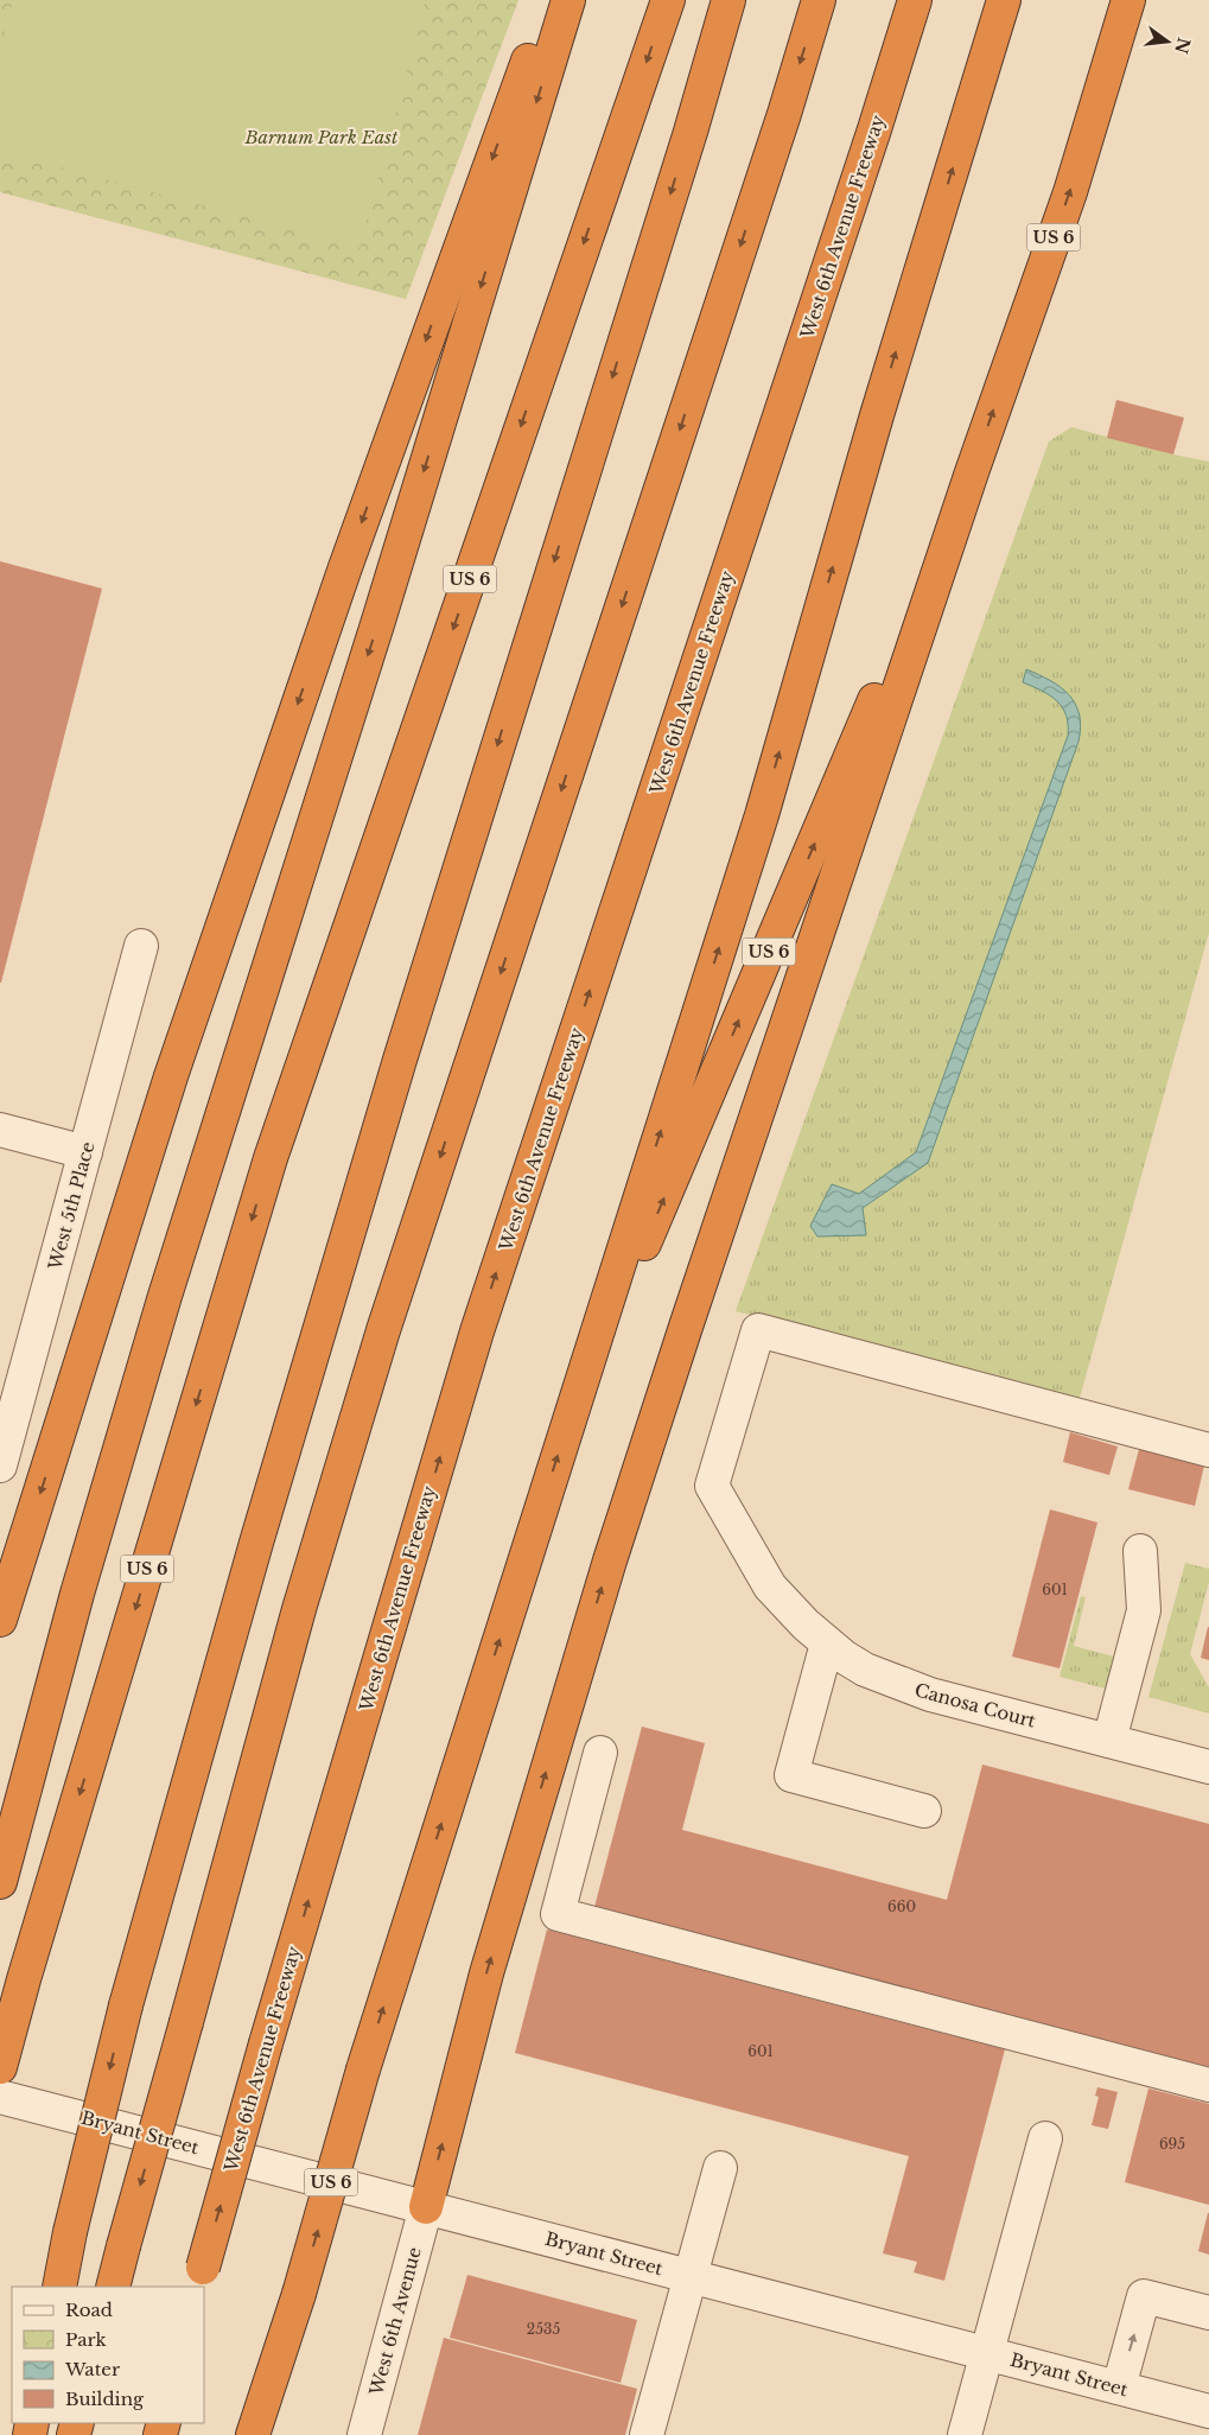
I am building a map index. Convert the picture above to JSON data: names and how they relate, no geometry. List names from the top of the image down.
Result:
{
  "streets": {
    "highway": ["West 6th Avenue Freeway", "US 6"],
    "street": [
      "West 5th Place",
      "Canosa Court",
      "Bryant Street",
      "West 6th Avenue"
    ]
  },
  "crossings": [
    ["Bryant Street", "West 6th Avenue"]
  ],
  "parks": ["Barnum Park East"],
  "house_numbers": [
    "601",
    "660",
    "601",
    "695",
    "2535"
  ],
  "legend": [
    "Road",
    "Park",
    "Water",
    "Building"
  ],
  "north": "right"
}
